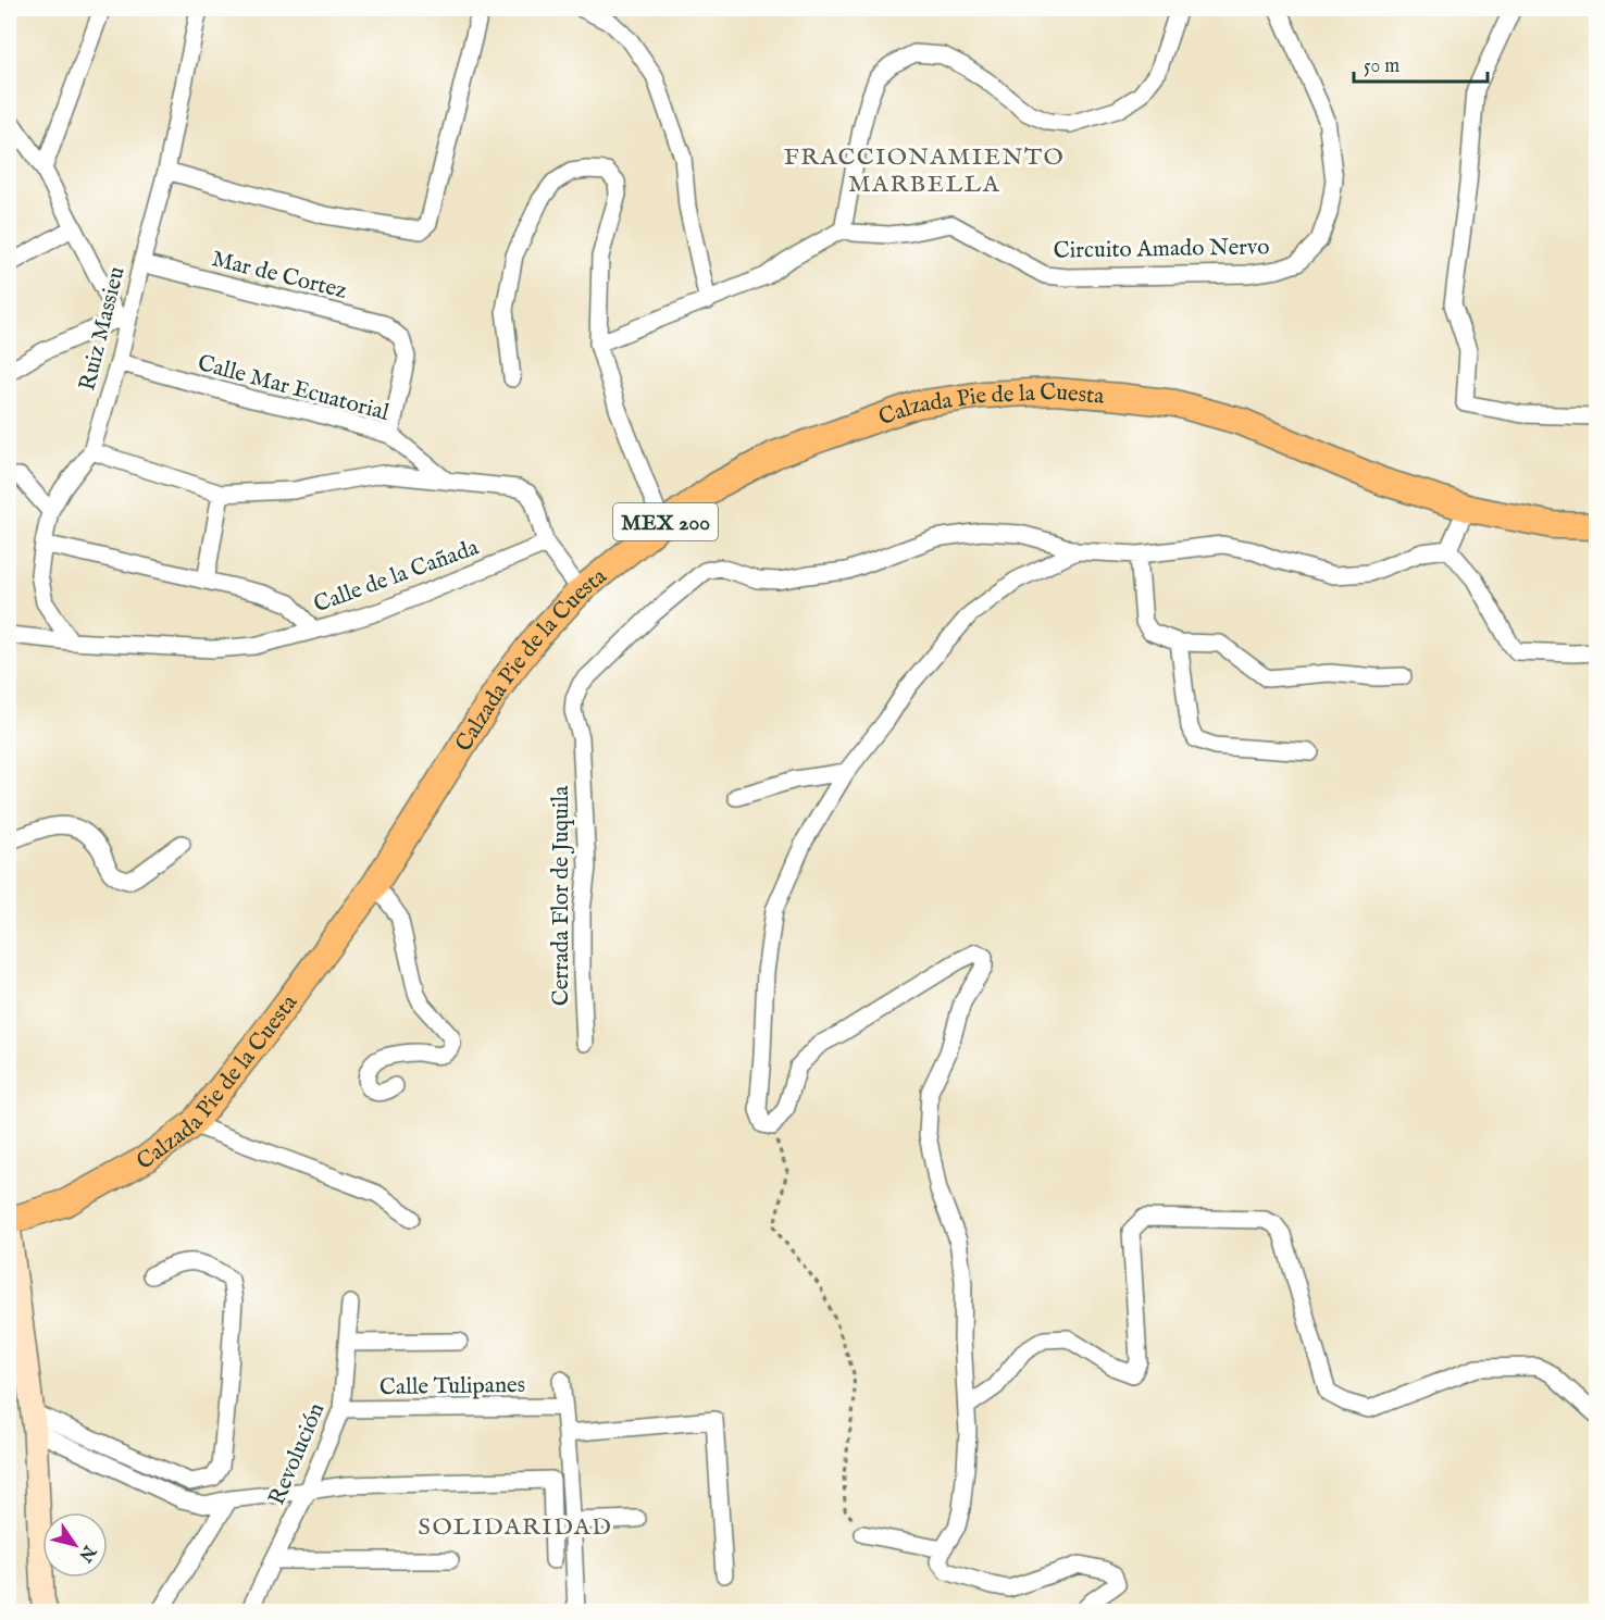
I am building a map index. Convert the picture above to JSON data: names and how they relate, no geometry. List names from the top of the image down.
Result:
{
  "streets": {
    "main road": ["Calzada Pie de la Cuesta", "MEX 200"],
    "street": [
      "Circuito Amado Nervo",
      "Mar de Cortez",
      "Ruiz Massieu",
      "Calle Mar Ecuatorial",
      "Calle de la Cañada",
      "Cerrada Flor de Juquila",
      "Calle Tulipanes",
      "Revolución"
    ]
  },
  "crossings": [
    ["Mar de Cortez", "Ruiz Massieu"],
    ["Mar de Cortez", "Calle Mar Ecuatorial"],
    ["Ruiz Massieu", "Calle Mar Ecuatorial"],
    ["Ruiz Massieu", "Calle de la Cañada"],
    ["Calle Tulipanes", "Revolución"]
  ],
  "districts": ["FRACCIONAMIENTO MARBELLA", "SOLIDARIDAD"],
  "scale_bar": "50 m",
  "north": "bottom right"
}
